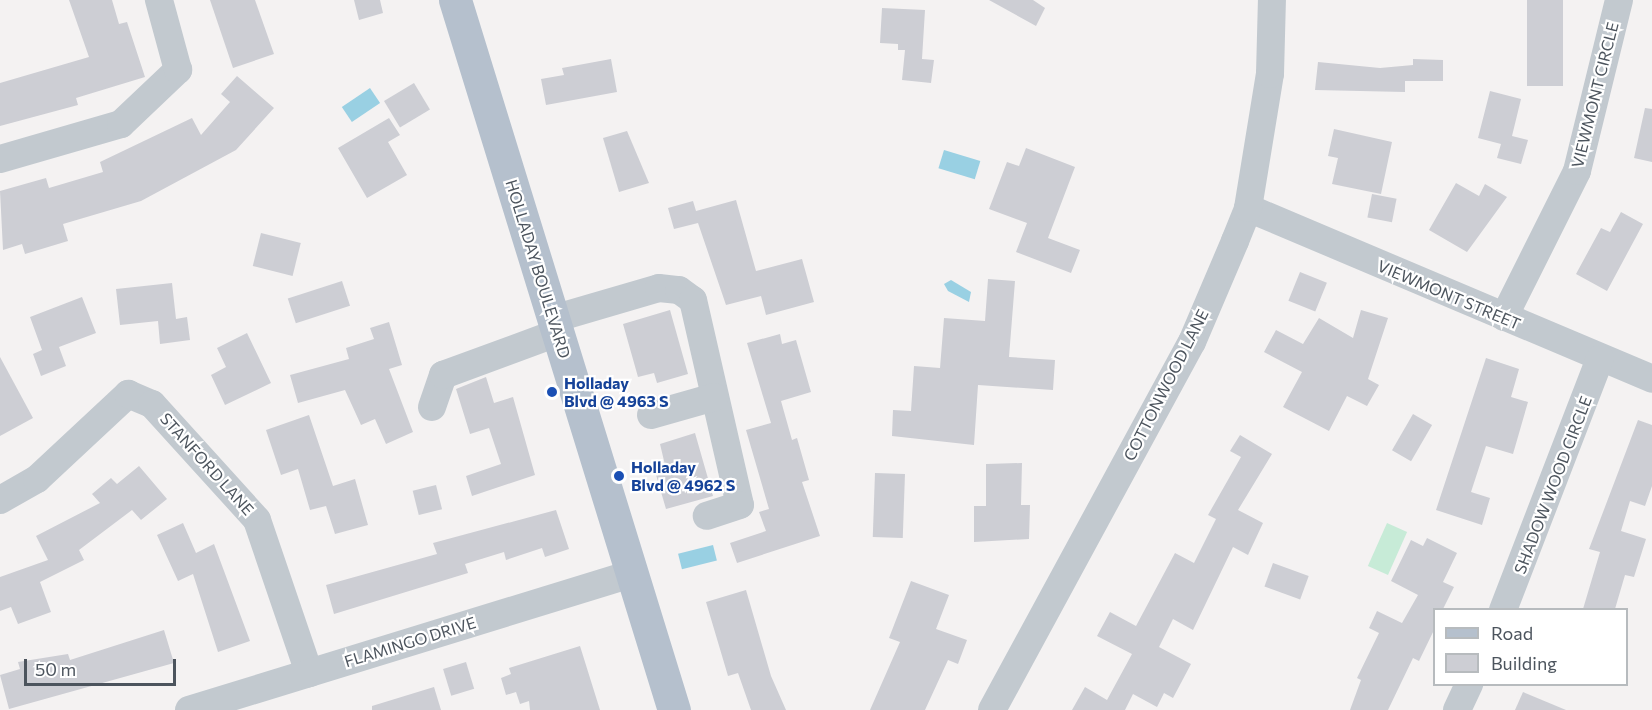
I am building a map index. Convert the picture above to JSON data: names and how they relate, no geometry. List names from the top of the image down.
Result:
{
  "streets": {
    "main road": ["HOLLADAY BOULEVARD"],
    "street": [
      "VIEWMONT CIRCLE",
      "VIEWMONT STREET",
      "COTTONWOOD LANE",
      "STANFORD LANE",
      "SHADOW WOOD CIRCLE",
      "FLAMINGO DRIVE"
    ]
  },
  "crossings": [
    ["VIEWMONT CIRCLE", "VIEWMONT STREET"],
    ["HOLLADAY BOULEVARD", "FLAMINGO DRIVE"],
    ["VIEWMONT STREET", "COTTONWOOD LANE"],
    ["VIEWMONT STREET", "SHADOW WOOD CIRCLE"],
    ["STANFORD LANE", "FLAMINGO DRIVE"]
  ],
  "places": ["Holladay Blvd @ 4963 S", "Holladay Blvd @ 4962 S"],
  "legend": ["Road", "Building"],
  "scale_bar": "50 m"
}
